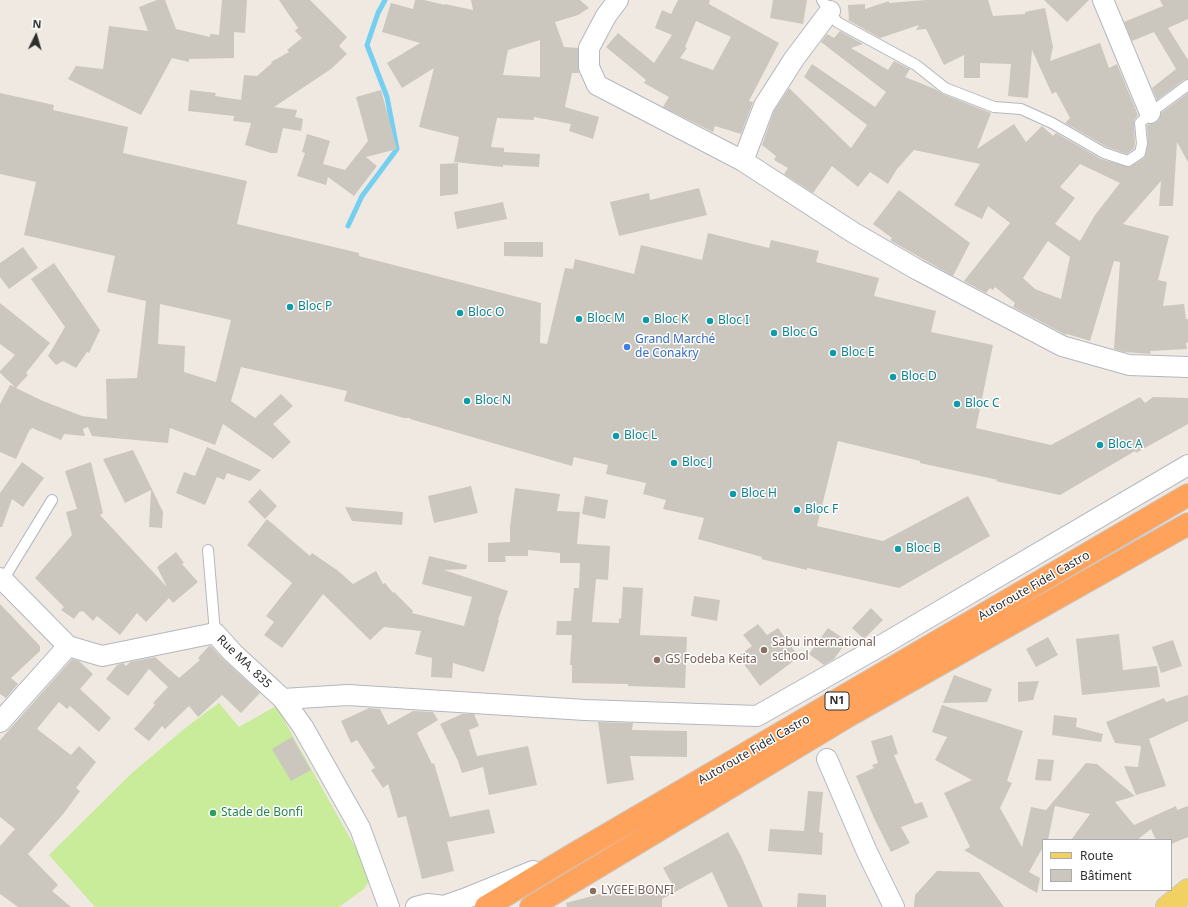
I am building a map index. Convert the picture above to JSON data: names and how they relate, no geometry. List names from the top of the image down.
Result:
{
  "streets": {
    "highway": ["Autoroute Fidel Castro", "N1"],
    "street": ["Rue MA. 835"]
  },
  "places": [
    "Bloc P",
    "Bloc O",
    "Bloc M",
    "Bloc K",
    "Bloc I",
    "Bloc G",
    "Grand Marché de Conakry",
    "Bloc E",
    "Bloc D",
    "Bloc N",
    "Bloc C",
    "Bloc L",
    "Bloc A",
    "Bloc J",
    "Bloc H",
    "Bloc F",
    "Bloc B",
    "Sabu international school",
    "GS Fodeba Keita",
    "Stade de Bonfi",
    "LYCEE BONFI"
  ],
  "legend": ["Route", "Bâtiment"],
  "north": "top"
}
